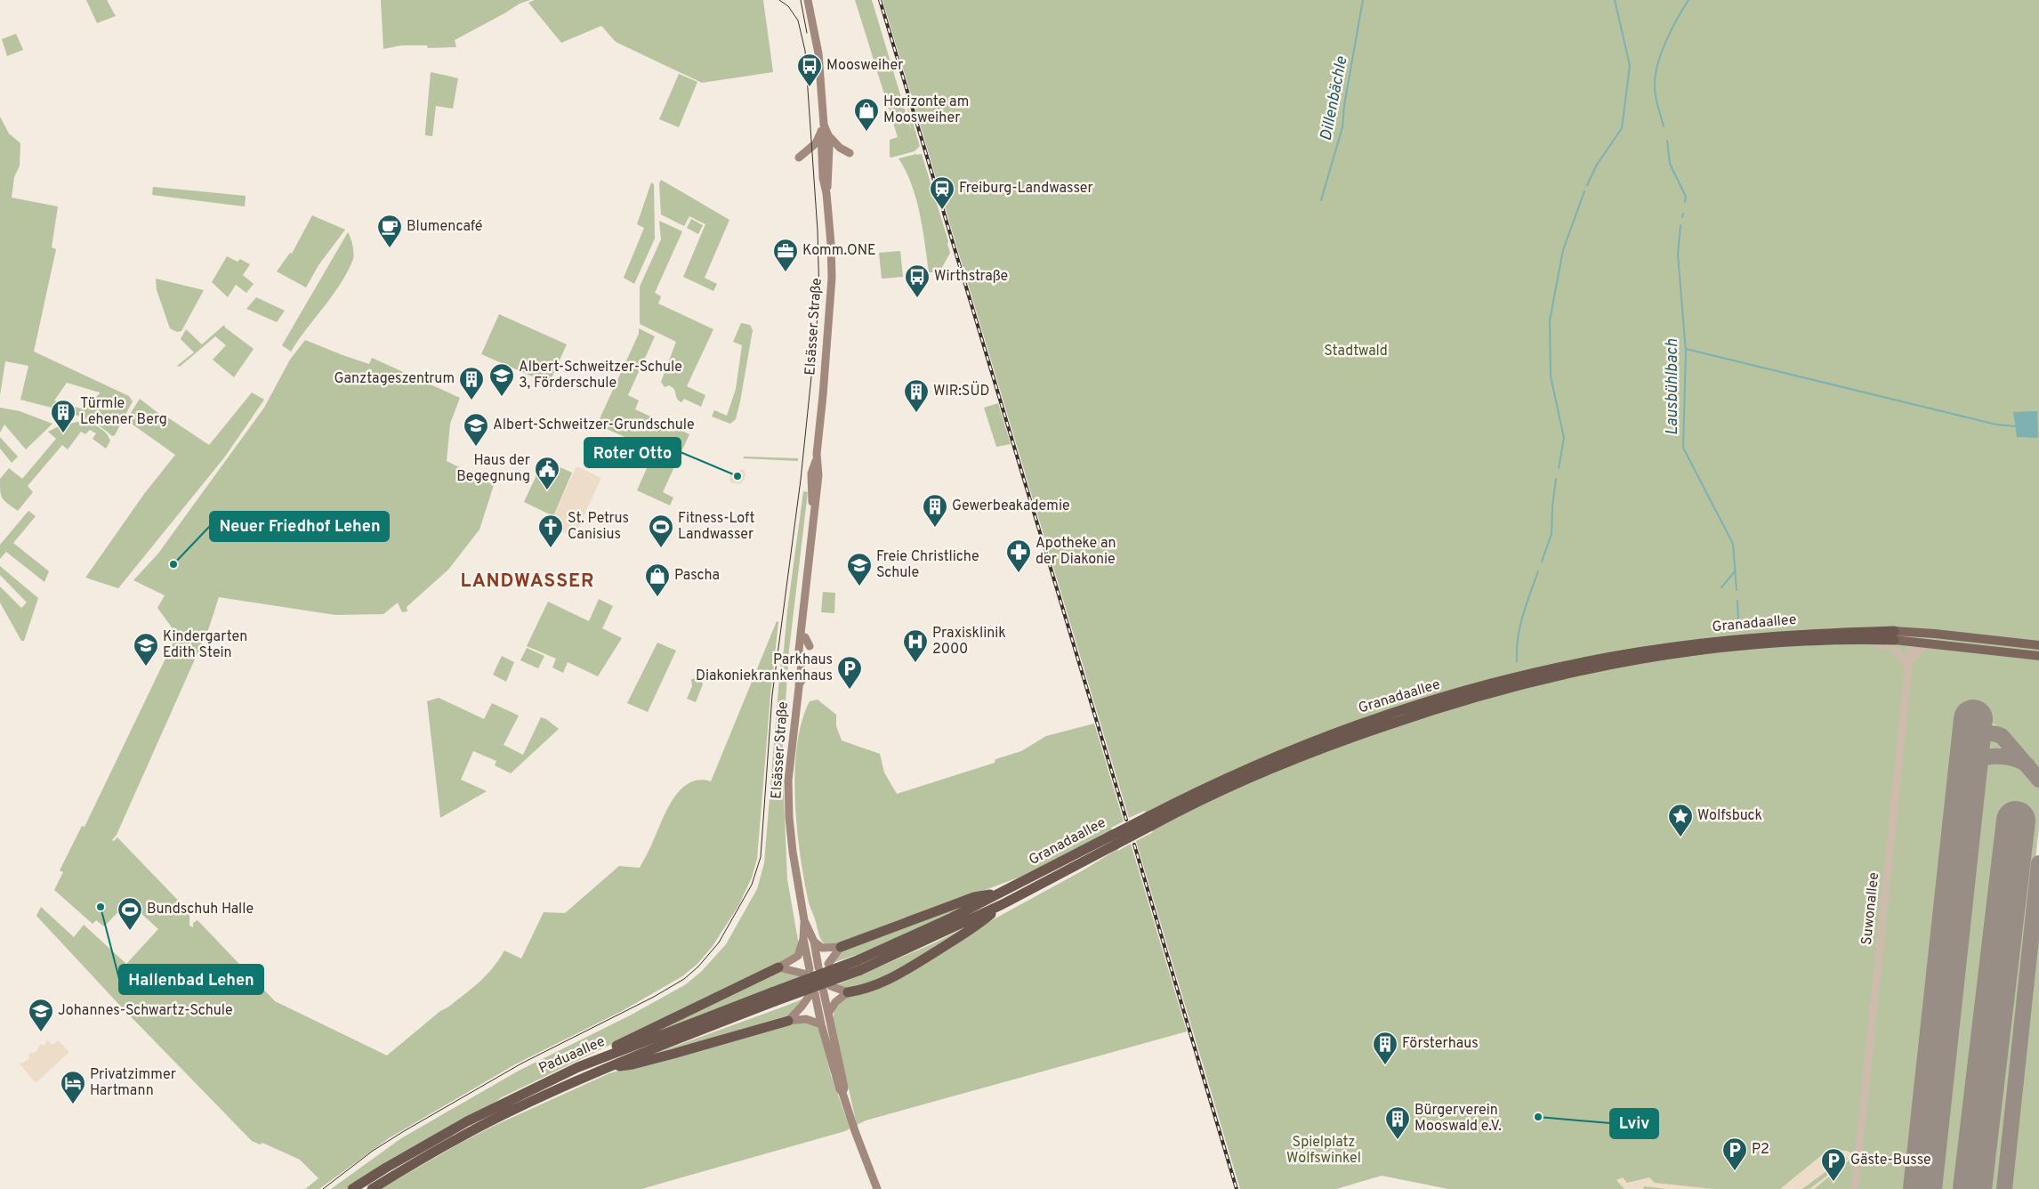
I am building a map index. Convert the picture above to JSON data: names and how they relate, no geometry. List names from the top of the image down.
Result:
{
  "streets": {
    "highway": ["Granadaallee", "Paduaallee"],
    "main road": ["Elsässer Straße"],
    "street": ["Suwonallee"]
  },
  "crossings": [
    ["Elsässer Straße", "Granadaallee"],
    ["Elsässer Straße", "Paduaallee"],
    ["Granadaallee", "Suwonallee"],
    ["Granadaallee", "Paduaallee"]
  ],
  "districts": ["LANDWASSER"],
  "water": ["Dillenbächle", "Lausbühlbach"],
  "parks": ["Stadtwald", "Spielplatz Wolfswinkel"],
  "places": {
    "bus stop": ["Moosweiher", "Wirthstraße"],
    "shop": ["Horizonte am Moosweiher", "Pascha"],
    "station": ["Freiburg-Landwasser"],
    "cafe": ["Blumencafé"],
    "office": ["Komm.ONE"],
    "school or university": [
      "Albert-Schweitzer-Schule 3, Förderschule",
      "Albert-Schweitzer-Grundschule",
      "Freie Christliche Schule",
      "Kindergarten Edith Stein",
      "Johannes-Schwartz-Schule"
    ],
    "building": [
      "Ganztageszentrum",
      "WIR:SÜD",
      "Türmle Lehener Berg",
      "Gewerbeakademie",
      "Försterhaus",
      "Bürgerverein Mooswald e.V."
    ],
    "other": [
      "Roter Otto",
      "Neuer Friedhof Lehen",
      "Hallenbad Lehen",
      "Lviv"
    ],
    "public building": ["Haus der Begegnung"],
    "church": ["St. Petrus Canisius"],
    "sports": ["Fitness-Loft Landwasser", "Bundschuh Halle"],
    "pharmacy": ["Apotheke an der Diakonie"],
    "hospital": ["Praxisklinik 2000"],
    "parking": ["Parkhaus Diakoniekrankenhaus", "P2", "Gäste-Busse"],
    "place": ["Wolfsbuck"],
    "hotel": ["Privatzimmer Hartmann"]
  }
}
